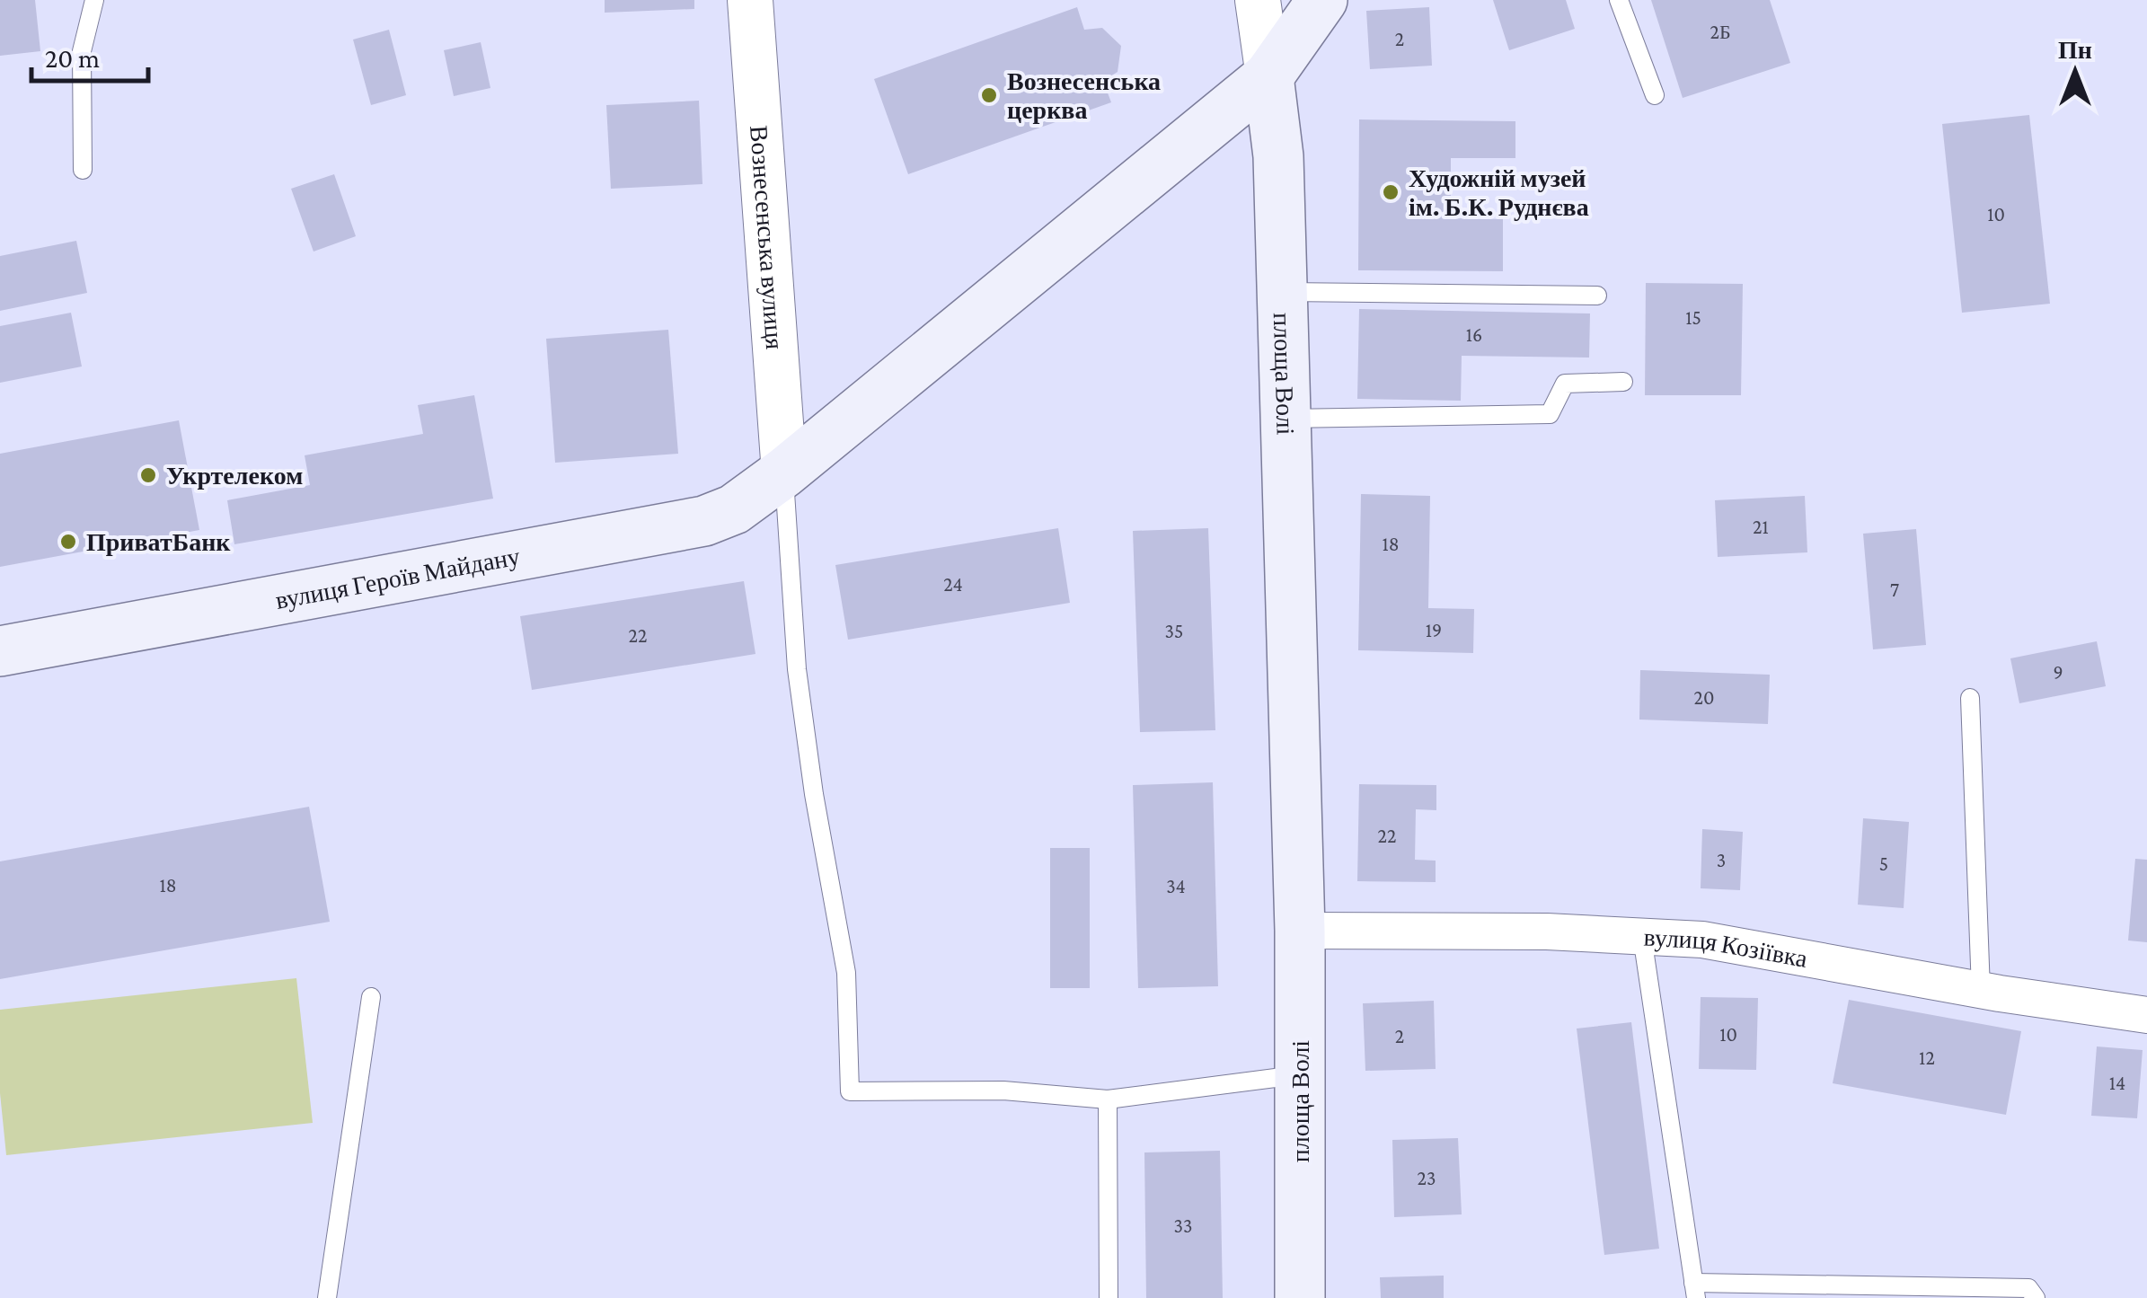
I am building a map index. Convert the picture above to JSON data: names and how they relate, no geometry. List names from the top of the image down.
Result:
{
  "streets": {
    "main road": ["площа Волі", "вулиця Героїв Майдану"],
    "street": ["Вознесенська вулиця", "вулиця Козіївка"]
  },
  "crossings": [
    ["Вознесенська вулиця", "вулиця Героїв Майдану"],
    ["площа Волі", "вулиця Козіївка"]
  ],
  "places": [
    "Вознесенська церква",
    "Художній музей ім. Б.К. Руднєва",
    "Укртелеком",
    "ПриватБанк"
  ],
  "house_numbers": [
    "2Б",
    "2",
    "10",
    "15",
    "16",
    "21",
    "18",
    "24",
    "7",
    "19",
    "35",
    "22",
    "9",
    "20",
    "22",
    "3",
    "5",
    "18",
    "34",
    "10",
    "2",
    "12",
    "14",
    "23",
    "33"
  ],
  "scale_bar": "20 m",
  "north": "top"
}
